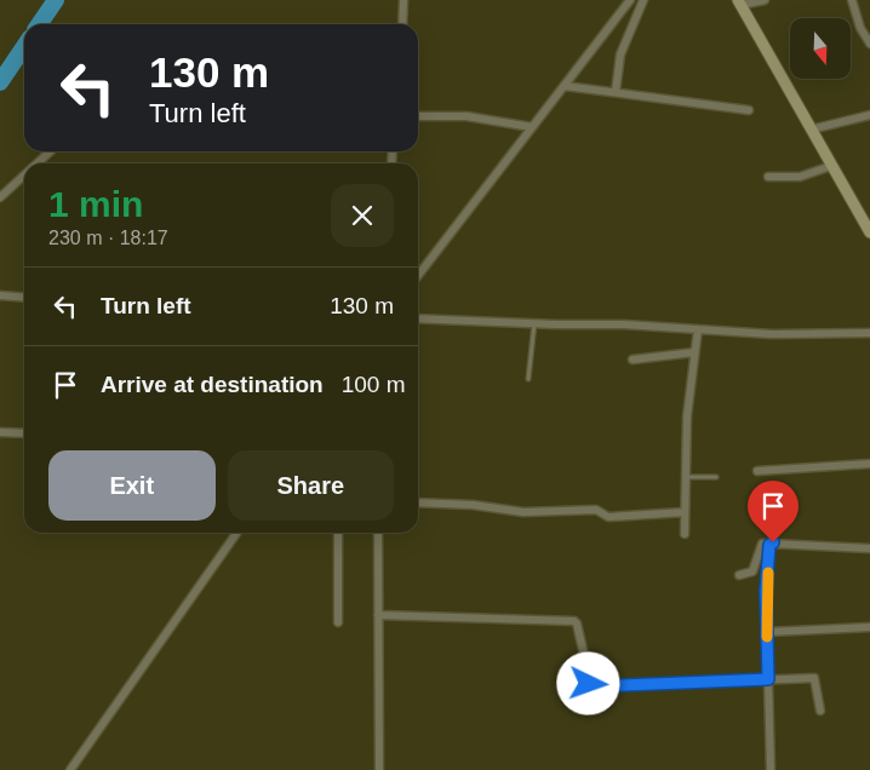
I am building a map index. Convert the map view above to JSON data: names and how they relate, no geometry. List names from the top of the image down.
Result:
{
  "north": "bottom",
  "page": {
    "turn": ["130 m", "Turn left"],
    "heading": ["1 min", "230 m · 18:17"],
    "list": [
      {
        "name": "Turn left",
        "value": "130 m"
      },
      {
        "name": "Arrive at destination",
        "value": "100 m"
      }
    ],
    "buttons": ["Exit", "Share"]
  }
}
